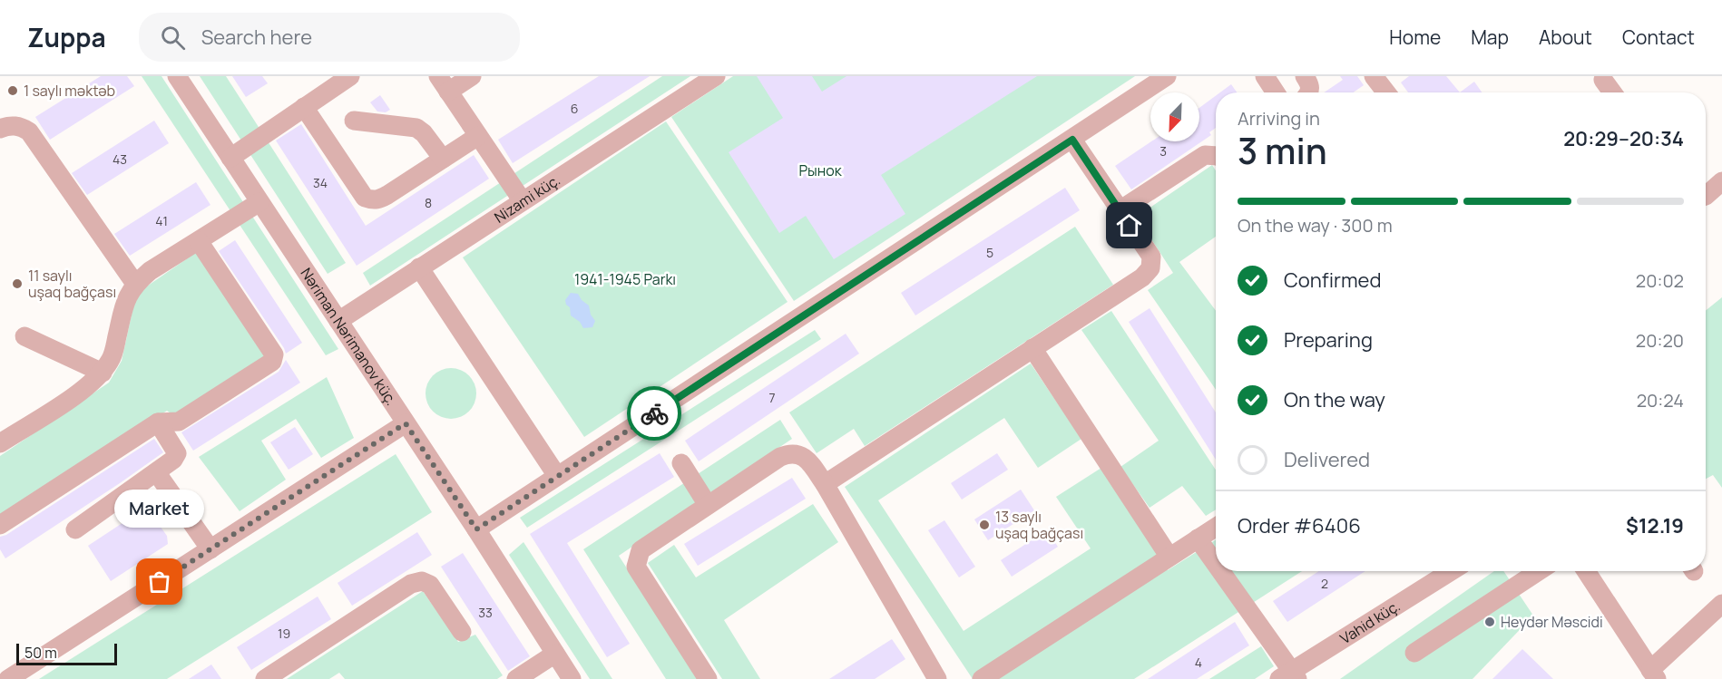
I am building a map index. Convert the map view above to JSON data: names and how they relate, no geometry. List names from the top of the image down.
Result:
{
  "streets": {
    "street": ["Nizami küç.", "Nəriman Nərimanov küç.", "Vahid küç."]
  },
  "crossings": [
    ["Nizami küç.", "Nəriman Nərimanov küç."]
  ],
  "parks": ["Рынок", "1941-1945 Parkı"],
  "places": [
    "1 saylı məktəb",
    "11 saylı uşaq bağçası",
    "13 saylı uşaq bağçası",
    "Market",
    "Heydər Məscidi"
  ],
  "house_numbers": [
    "6",
    "3",
    "43",
    "34",
    "8",
    "41",
    "5",
    "7",
    "2",
    "33",
    "19",
    "4"
  ],
  "scale_bar": "50 m",
  "north": "bottom left",
  "page": {
    "header": "Zuppa",
    "search": "Search here",
    "nav": [
      "Home",
      "Map",
      "About",
      "Contact"
    ],
    "heading": ["3 min", "Arriving in", "20:29–20:34"],
    "panel": ["Order #6406", "$12.19"],
    "bar": "On the way · 300 m",
    "list": [
      ["Confirmed", "20:02"],
      ["Preparing", "20:20"],
      ["On the way", "20:24"],
      "Delivered"
    ],
    "bubble": "Market",
    "scale": "50 m"
  }
}
